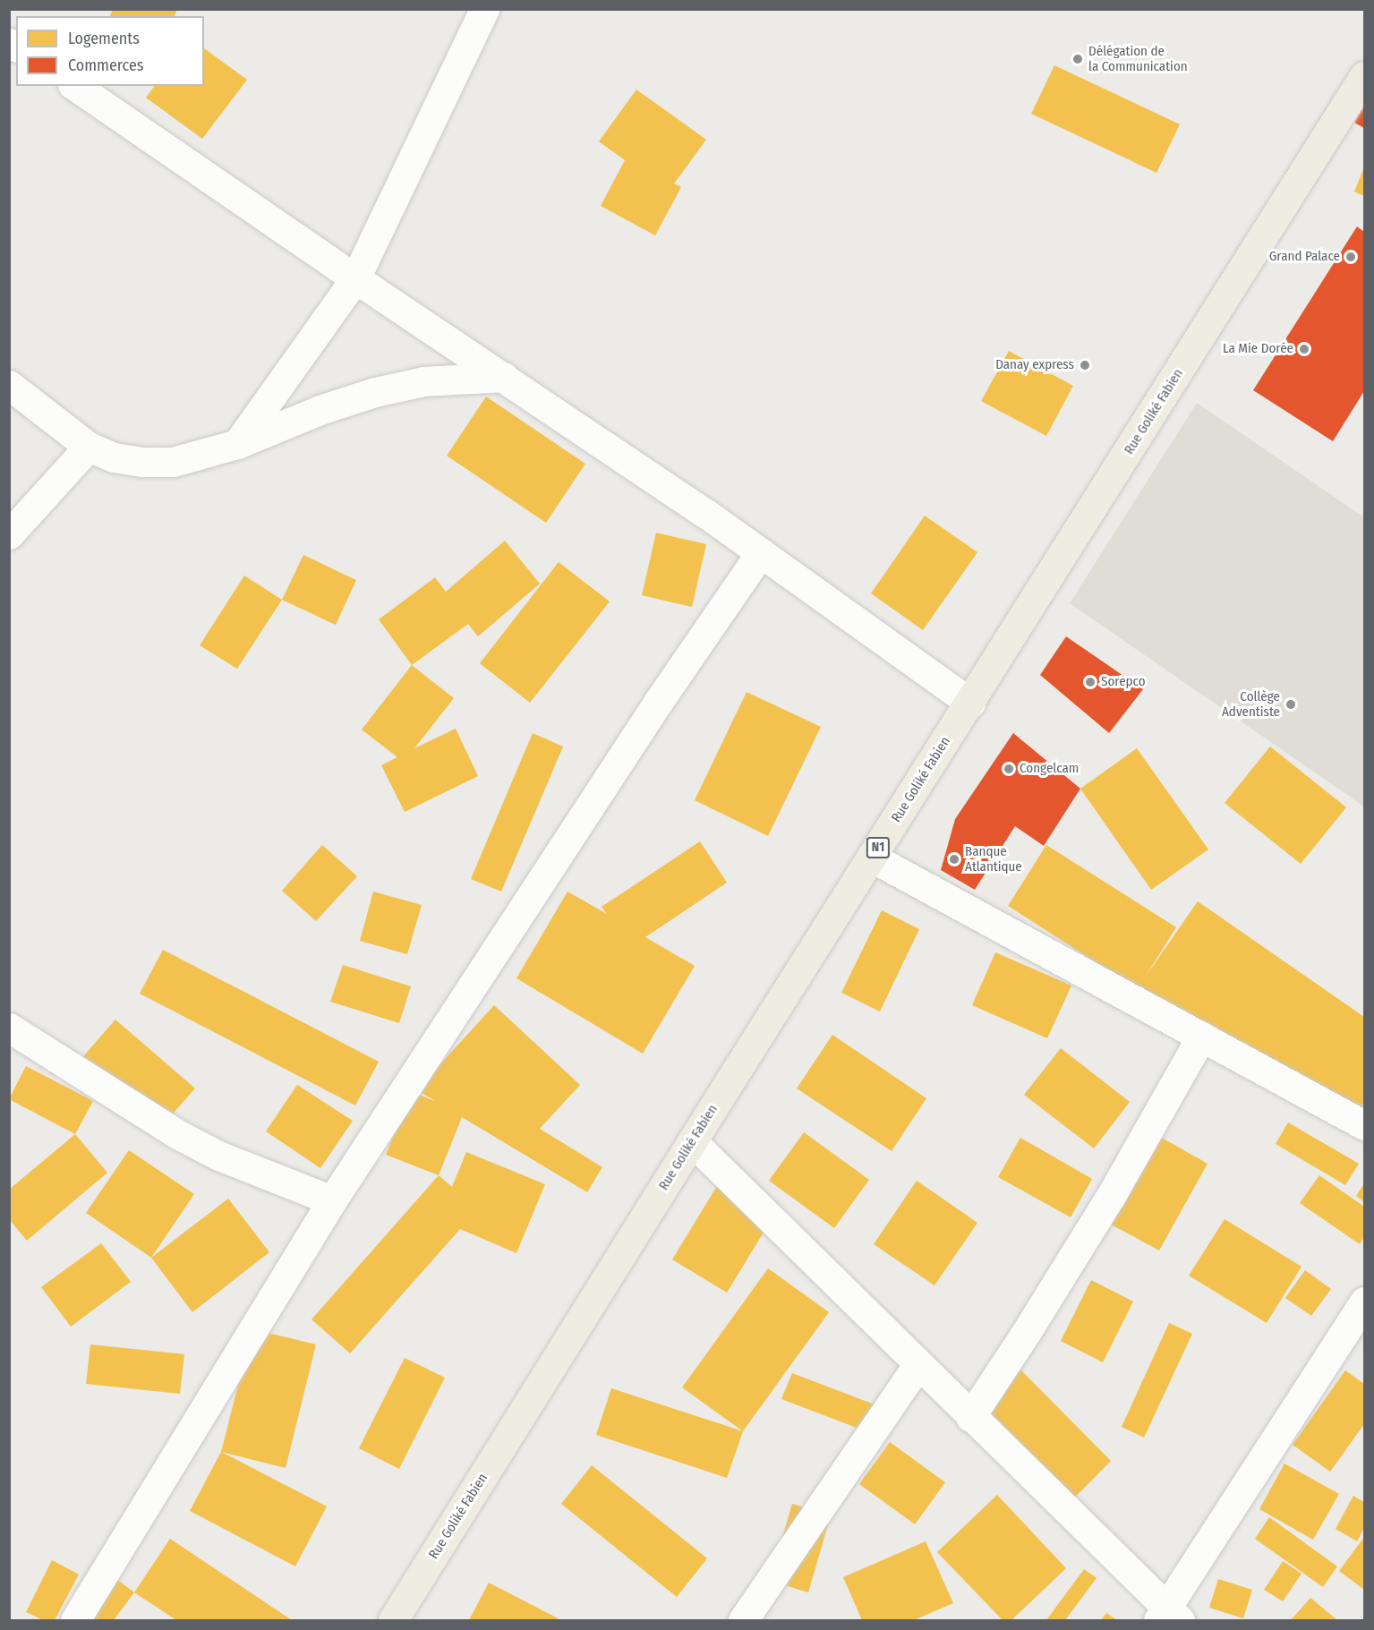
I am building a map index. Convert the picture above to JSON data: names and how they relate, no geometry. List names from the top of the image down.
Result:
{
  "streets": {
    "highway": ["Rue Goliké Fabien", "N1"]
  },
  "places": [
    "Délégation de la Communication",
    "Grand Palace",
    "La Mie Dorée",
    "Danay express",
    "Sorepco",
    "Collège Adventiste",
    "Congelcam",
    "Banque Atlantique"
  ],
  "legend": ["Logements", "Commerces"]
}
